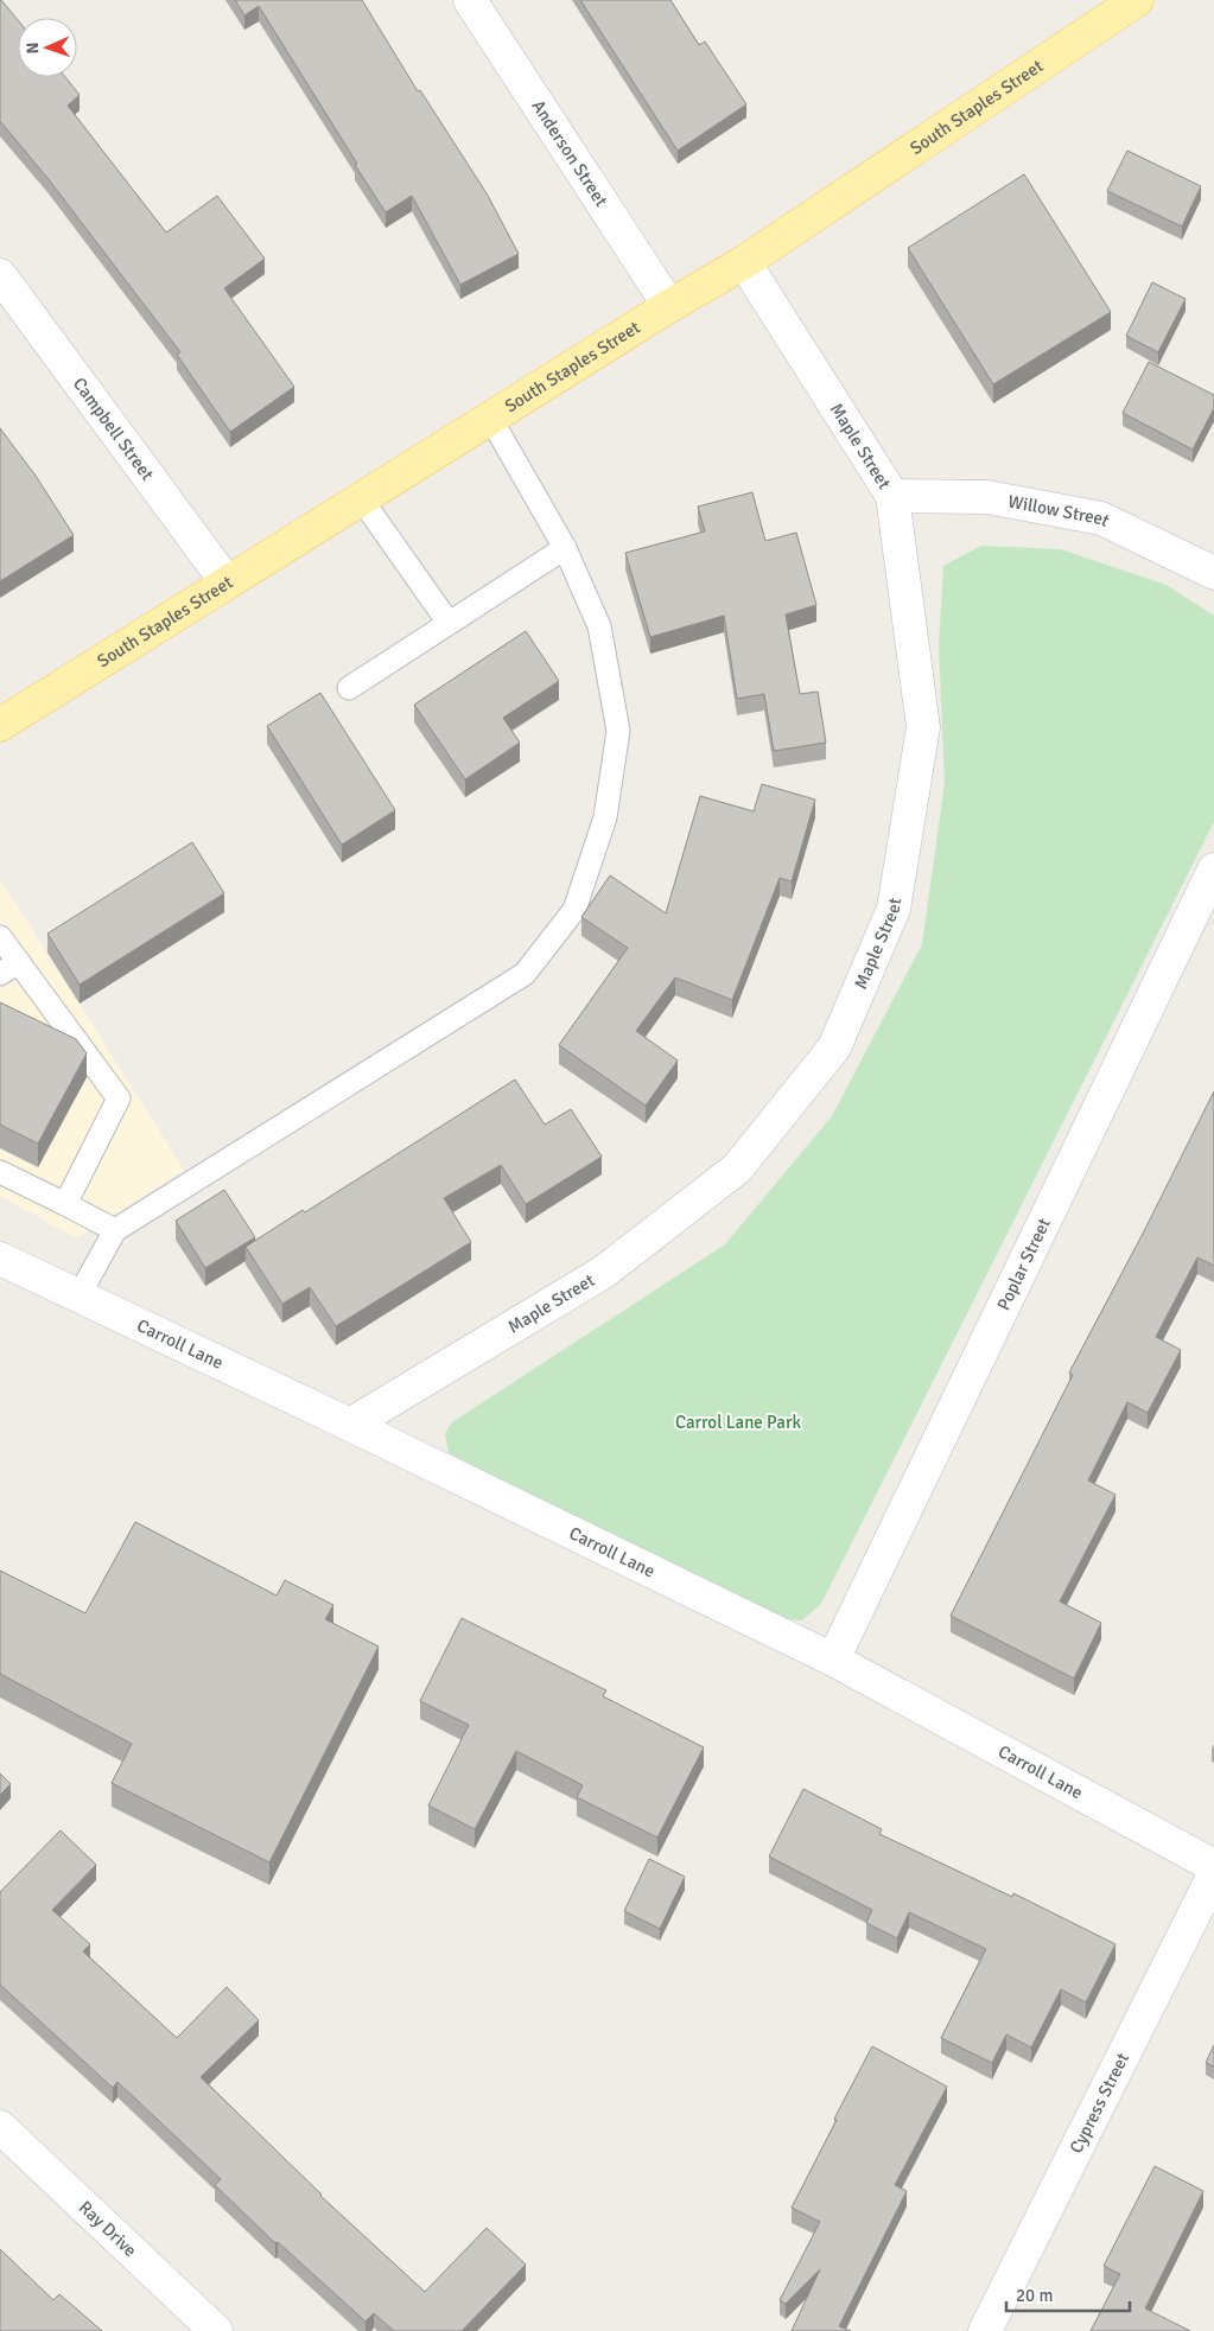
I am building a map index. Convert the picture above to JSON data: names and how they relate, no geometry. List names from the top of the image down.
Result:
{
  "streets": {
    "main road": ["South Staples Street"],
    "street": [
      "Anderson Street",
      "Campbell Street",
      "Maple Street",
      "Willow Street",
      "Poplar Street",
      "Carroll Lane",
      "Cypress Street",
      "Ray Drive"
    ]
  },
  "crossings": [
    ["South Staples Street", "Anderson Street"],
    ["South Staples Street", "Campbell Street"],
    ["South Staples Street", "Maple Street"],
    ["Maple Street", "Willow Street"],
    ["Maple Street", "Carroll Lane"],
    ["Poplar Street", "Carroll Lane"]
  ],
  "parks": ["Carrol Lane Park"],
  "scale_bar": "20 m",
  "north": "left"
}
